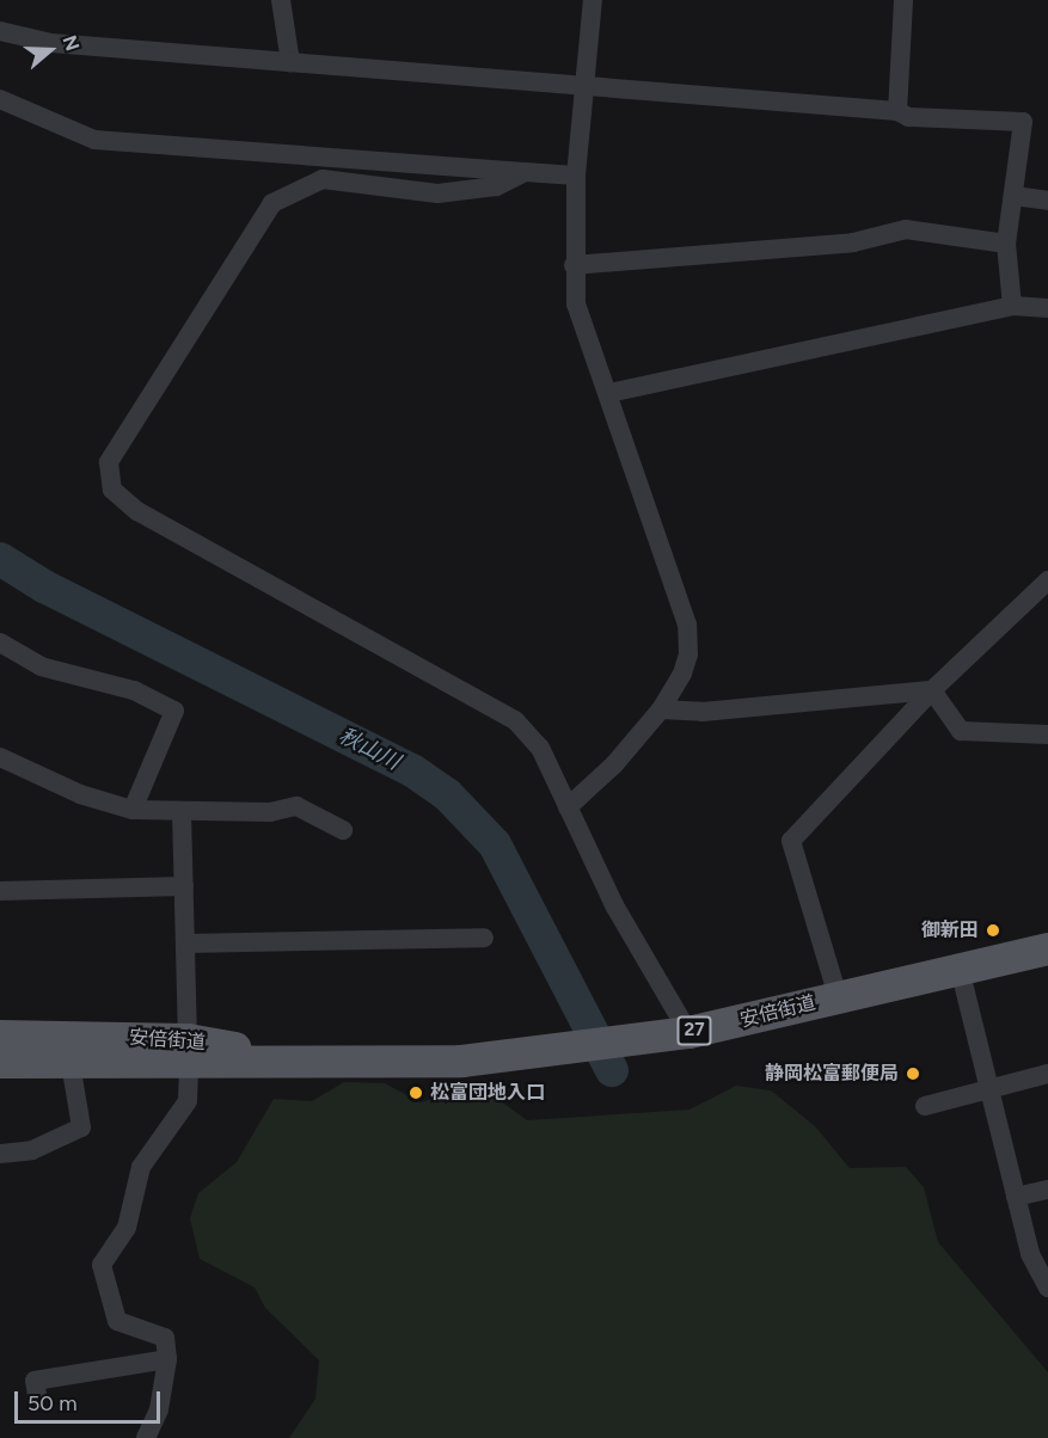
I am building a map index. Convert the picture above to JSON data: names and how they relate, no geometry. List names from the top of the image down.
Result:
{
  "streets": {
    "main road": ["安倍街道", "27"]
  },
  "water": ["秋山川"],
  "places": ["御新田", "静岡松富郵便局", "松富団地入口"],
  "scale_bar": "50 m",
  "north": "right"
}
